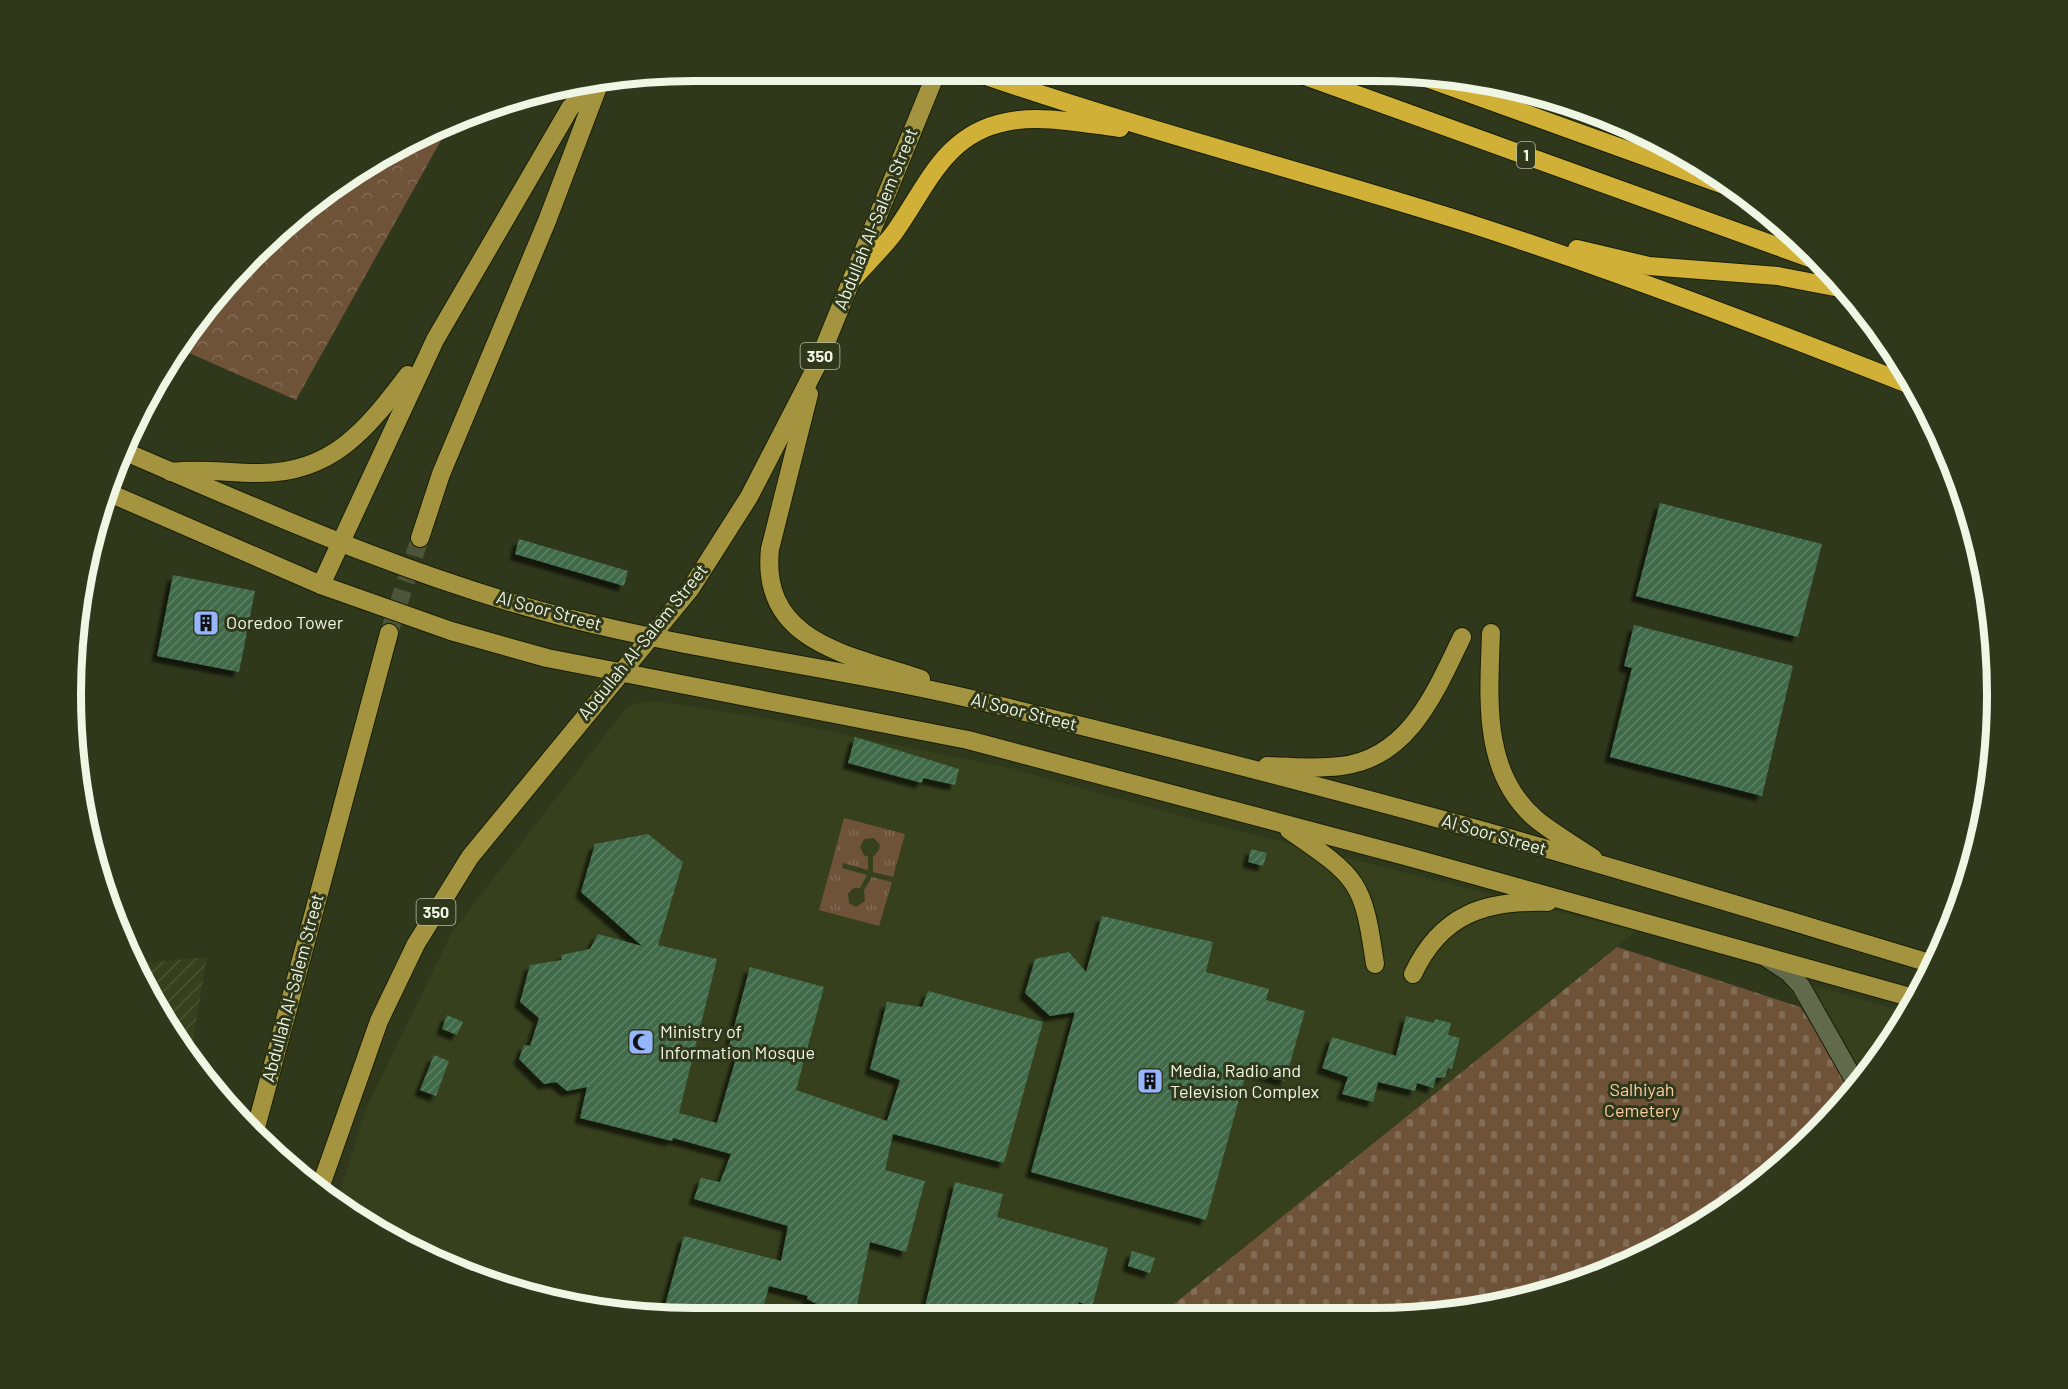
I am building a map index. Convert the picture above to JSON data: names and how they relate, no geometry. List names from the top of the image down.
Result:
{
  "streets": {
    "highway": ["1"],
    "main road": ["Abdullah Al-Salem Street", "350", "Al Soor Street"]
  },
  "crossings": [
    ["Abdullah Al-Salem Street", "Al Soor Street"]
  ],
  "parks": ["Salhiyah Cemetery"],
  "places": {
    "building": ["Ooredoo Tower", "Media, Radio and Television Complex"],
    "mosque": ["Ministry of Information Mosque"]
  }
}
